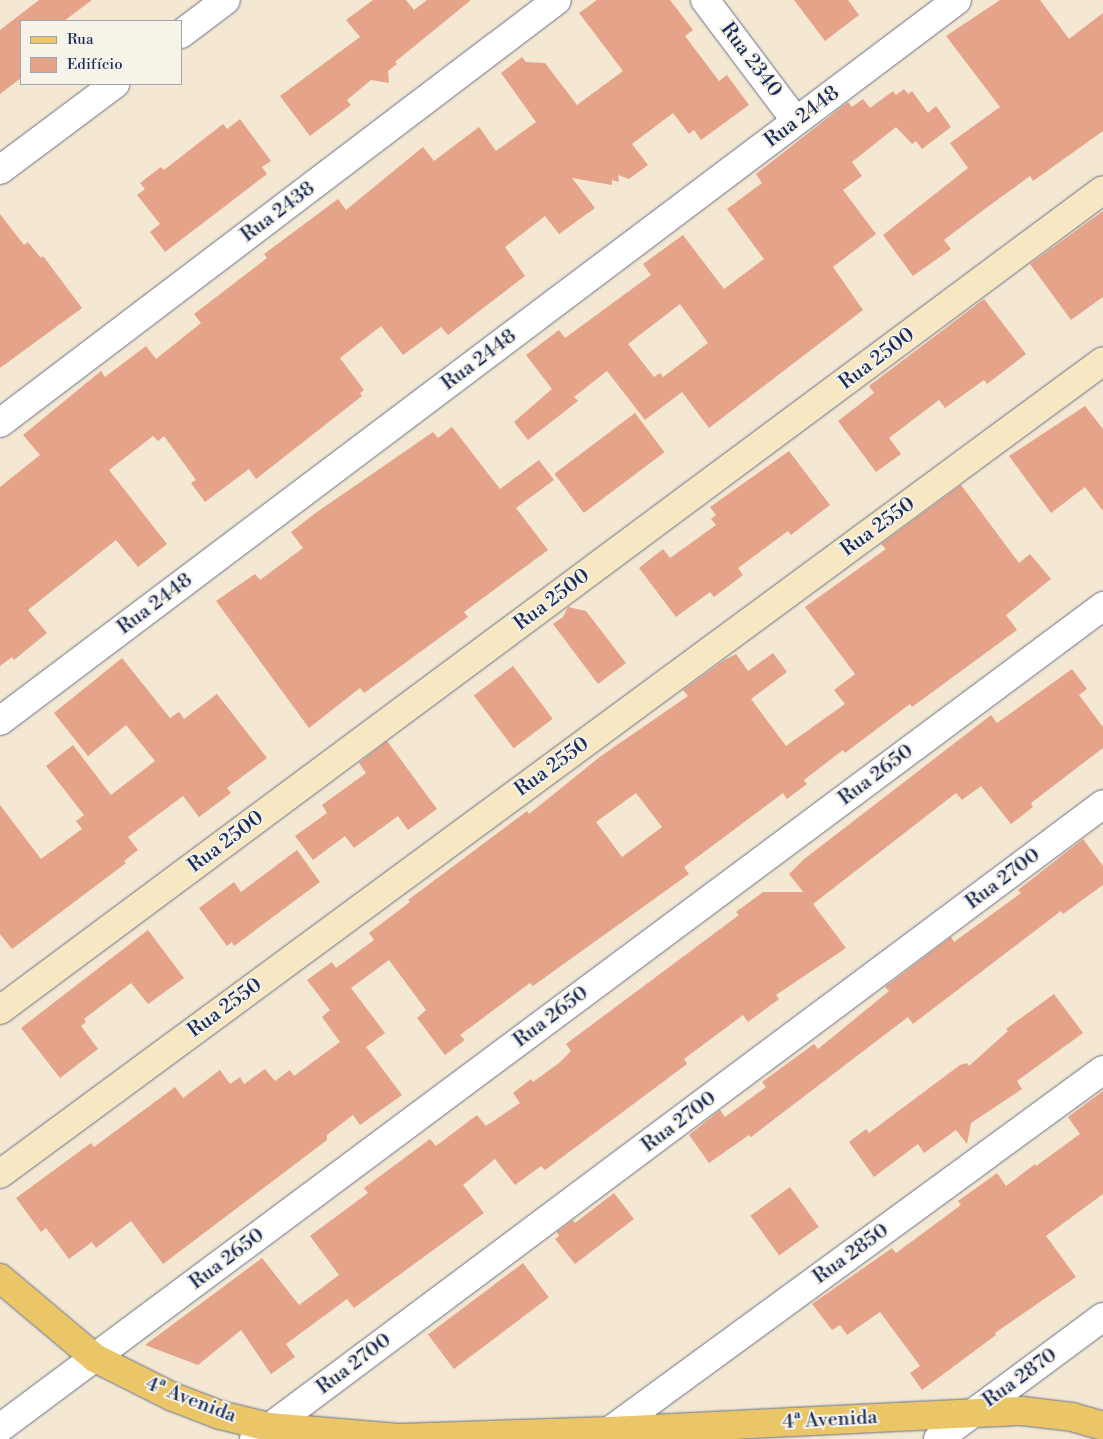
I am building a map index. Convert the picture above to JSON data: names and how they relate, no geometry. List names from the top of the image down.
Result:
{
  "streets": {
    "main road": ["Rua 2500", "Rua 2550", "4ª Avenida"],
    "street": [
      "Rua 2340",
      "Rua 2448",
      "Rua 2438",
      "Rua 2650",
      "Rua 2700",
      "Rua 2850",
      "Rua 2870"
    ]
  },
  "crossings": [
    ["Rua 2340", "Rua 2448"],
    ["Rua 2650", "4ª Avenida"],
    ["Rua 2700", "4ª Avenida"],
    ["Rua 2850", "4ª Avenida"],
    ["Rua 2870", "4ª Avenida"]
  ],
  "legend": ["Rua", "Edifício"]
}
